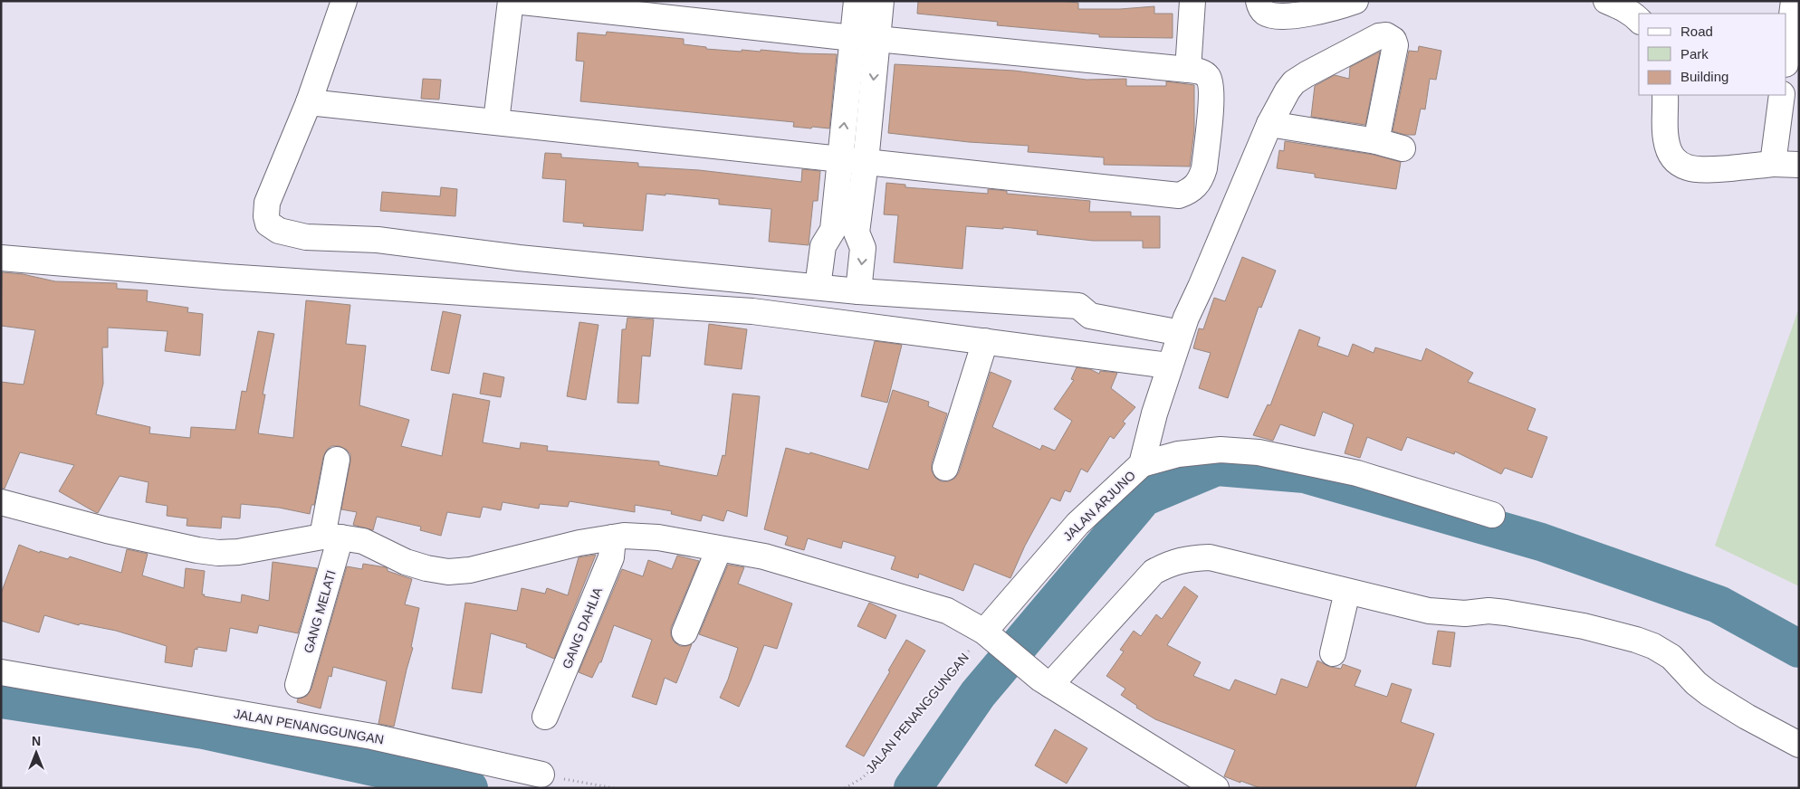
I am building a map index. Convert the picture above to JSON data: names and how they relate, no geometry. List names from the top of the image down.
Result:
{
  "streets": {
    "street": [
      "JALAN ARJUNO",
      "GANG MELATI",
      "GANG DAHLIA",
      "JALAN PENANGGUNGAN"
    ]
  },
  "crossings": [
    ["JALAN ARJUNO", "JALAN PENANGGUNGAN"]
  ],
  "legend": ["Road", "Park", "Building"],
  "north": "top"
}
